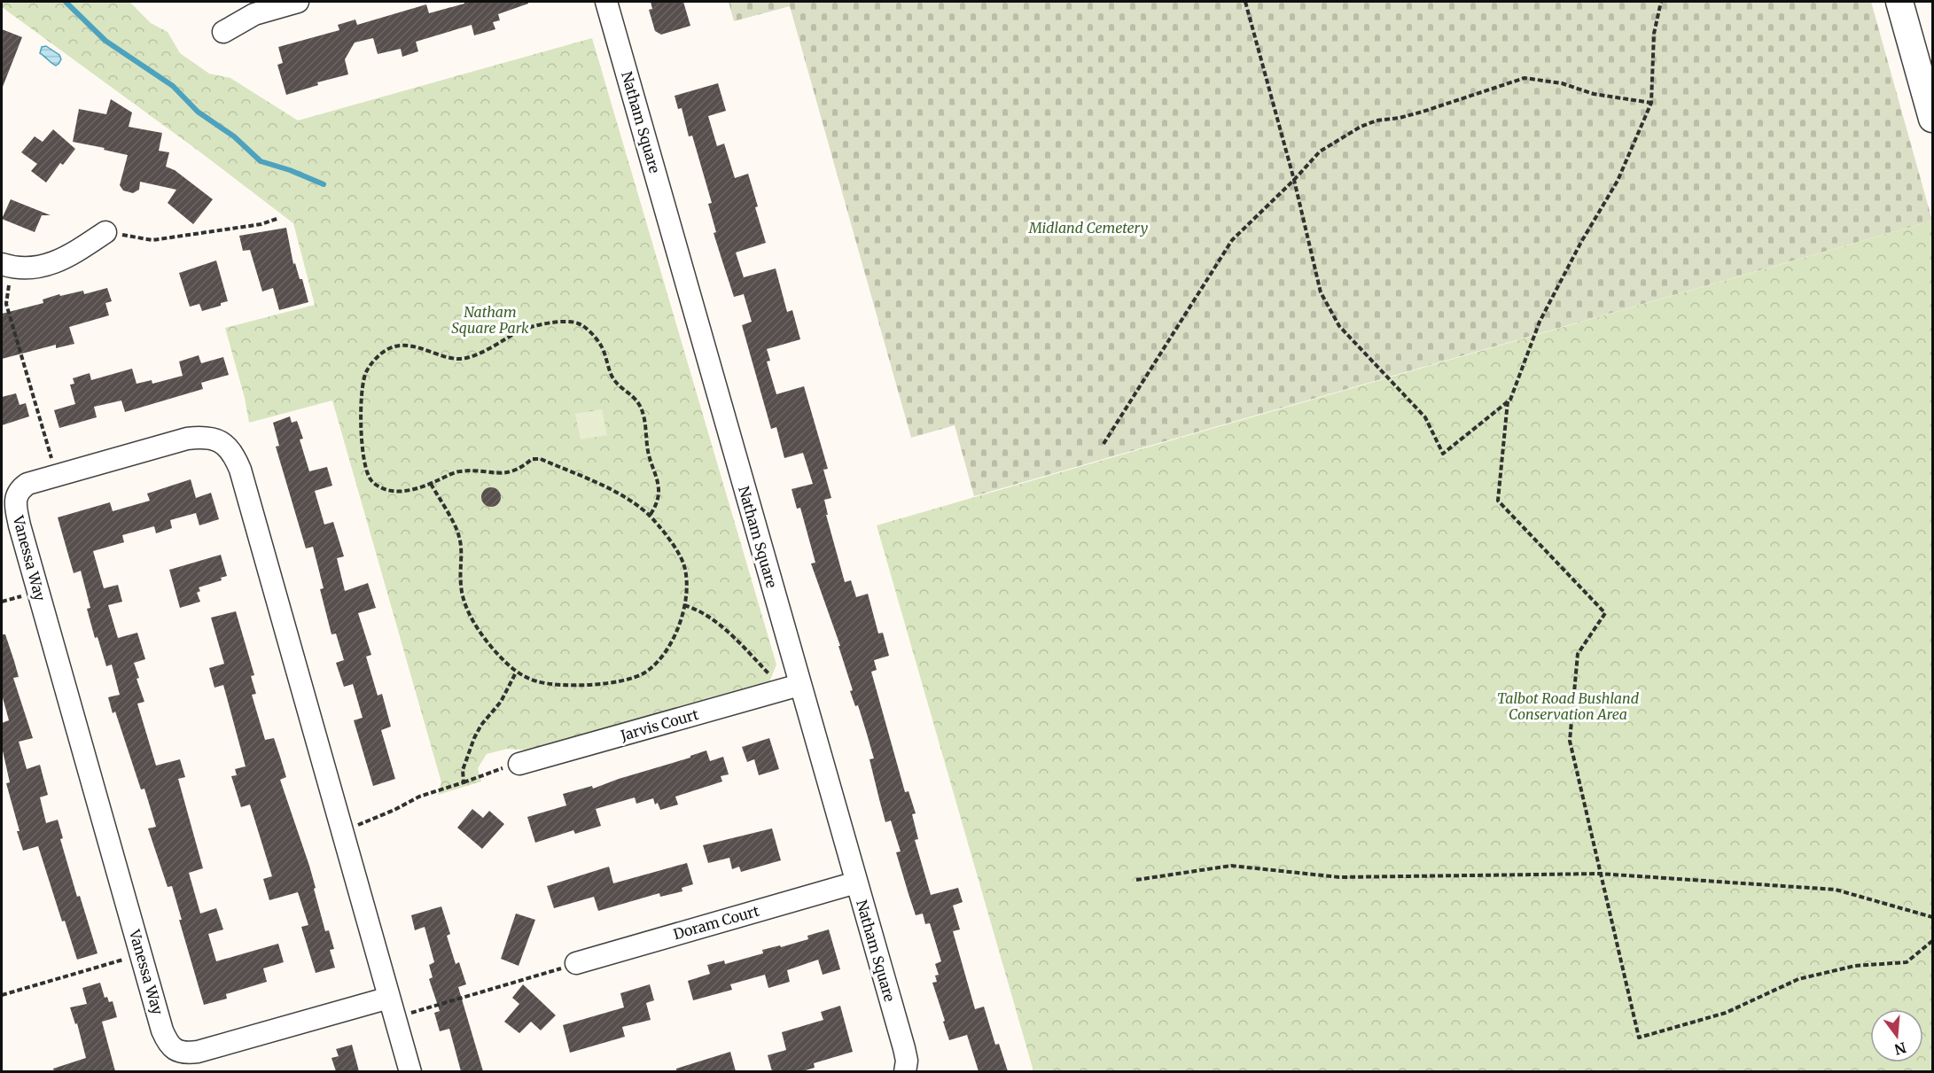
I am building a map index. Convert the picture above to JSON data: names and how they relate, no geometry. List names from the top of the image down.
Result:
{
  "streets": {
    "street": [
      "Natham Square",
      "Vanessa Way",
      "Jarvis Court",
      "Doram Court"
    ]
  },
  "crossings": [
    ["Natham Square", "Jarvis Court"],
    ["Natham Square", "Doram Court"]
  ],
  "parks": ["Midland Cemetery", "Natham Square Park", "Talbot Road Bushland Conservation Area"],
  "north": "bottom"
}
